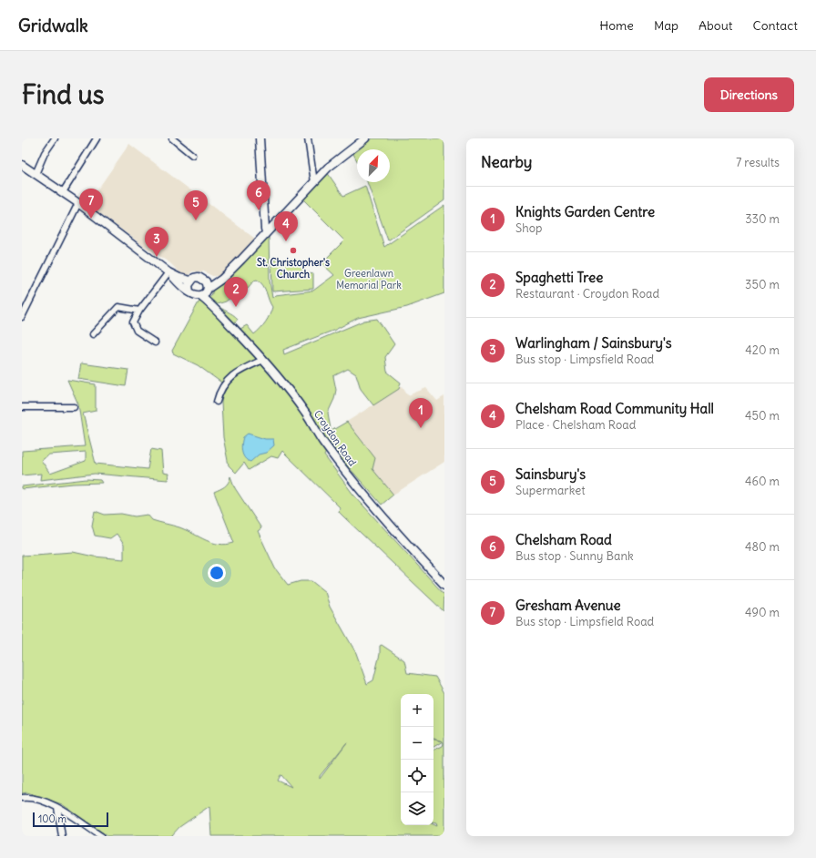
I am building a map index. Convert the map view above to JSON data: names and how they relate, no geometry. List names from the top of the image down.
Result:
{
  "streets": {
    "main road": ["Croydon Road"]
  },
  "parks": ["Greenlawn Memorial Park"],
  "places": ["St. Christopher's Church"],
  "scale_bar": "100 m",
  "north": "top right",
  "page": {
    "header": "Gridwalk",
    "nav": [
      "Home",
      "Map",
      "About",
      "Contact"
    ],
    "buttons": "Directions",
    "title": "Find us",
    "heading": ["Nearby", "7 results"],
    "pins": [
      "6",
      "7",
      "5",
      "4",
      "3",
      "2",
      "1"
    ],
    "list": [
      {
        "mark": "1",
        "name": "Knights Garden Centre",
        "note": "Shop",
        "value": "330 m"
      },
      {
        "mark": "2",
        "name": "Spaghetti Tree",
        "note": "Restaurant · Croydon Road",
        "value": "350 m"
      },
      {
        "mark": "3",
        "name": "Warlingham / Sainsbury's",
        "note": "Bus stop · Limpsfield Road",
        "value": "420 m"
      },
      {
        "mark": "4",
        "name": "Chelsham Road Community Hall",
        "note": "Place · Chelsham Road",
        "value": "450 m"
      },
      {
        "mark": "5",
        "name": "Sainsbury's",
        "note": "Supermarket",
        "value": "460 m"
      },
      {
        "mark": "6",
        "name": "Chelsham Road",
        "note": "Bus stop · Sunny Bank",
        "value": "480 m"
      },
      {
        "mark": "7",
        "name": "Gresham Avenue",
        "note": "Bus stop · Limpsfield Road",
        "value": "490 m"
      }
    ],
    "map_buttons": ["+", "−"],
    "scale": "100 m"
  }
}
